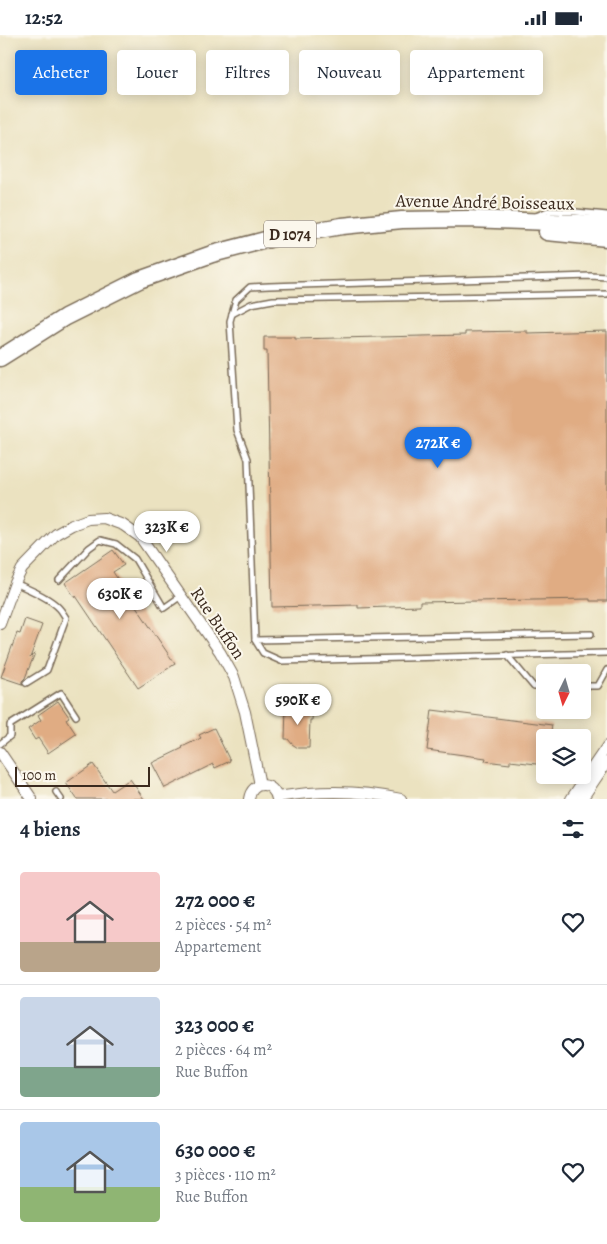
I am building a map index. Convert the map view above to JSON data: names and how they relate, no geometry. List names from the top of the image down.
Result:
{
  "streets": {
    "main road": ["Avenue André Boisseaux", "D 1074"],
    "street": ["Rue Buffon"]
  },
  "scale_bar": "100 m",
  "north": "bottom",
  "page": {
    "status": "12:52",
    "chip": [
      "Acheter",
      "Louer",
      "Filtres",
      "Nouveau",
      "Appartement"
    ],
    "price": [
      "272K €",
      "323K €",
      "630K €",
      "590K €"
    ],
    "scale": "100 m",
    "heading": "4 biens",
    "list": [
      {
        "name": "272 000 €",
        "note": "2 pièces · 54 m² · Appartement"
      },
      {
        "name": "323 000 €",
        "note": "2 pièces · 64 m² · Rue Buffon"
      },
      {
        "name": "630 000 €",
        "note": "3 pièces · 110 m² · Rue Buffon"
      }
    ]
  }
}
